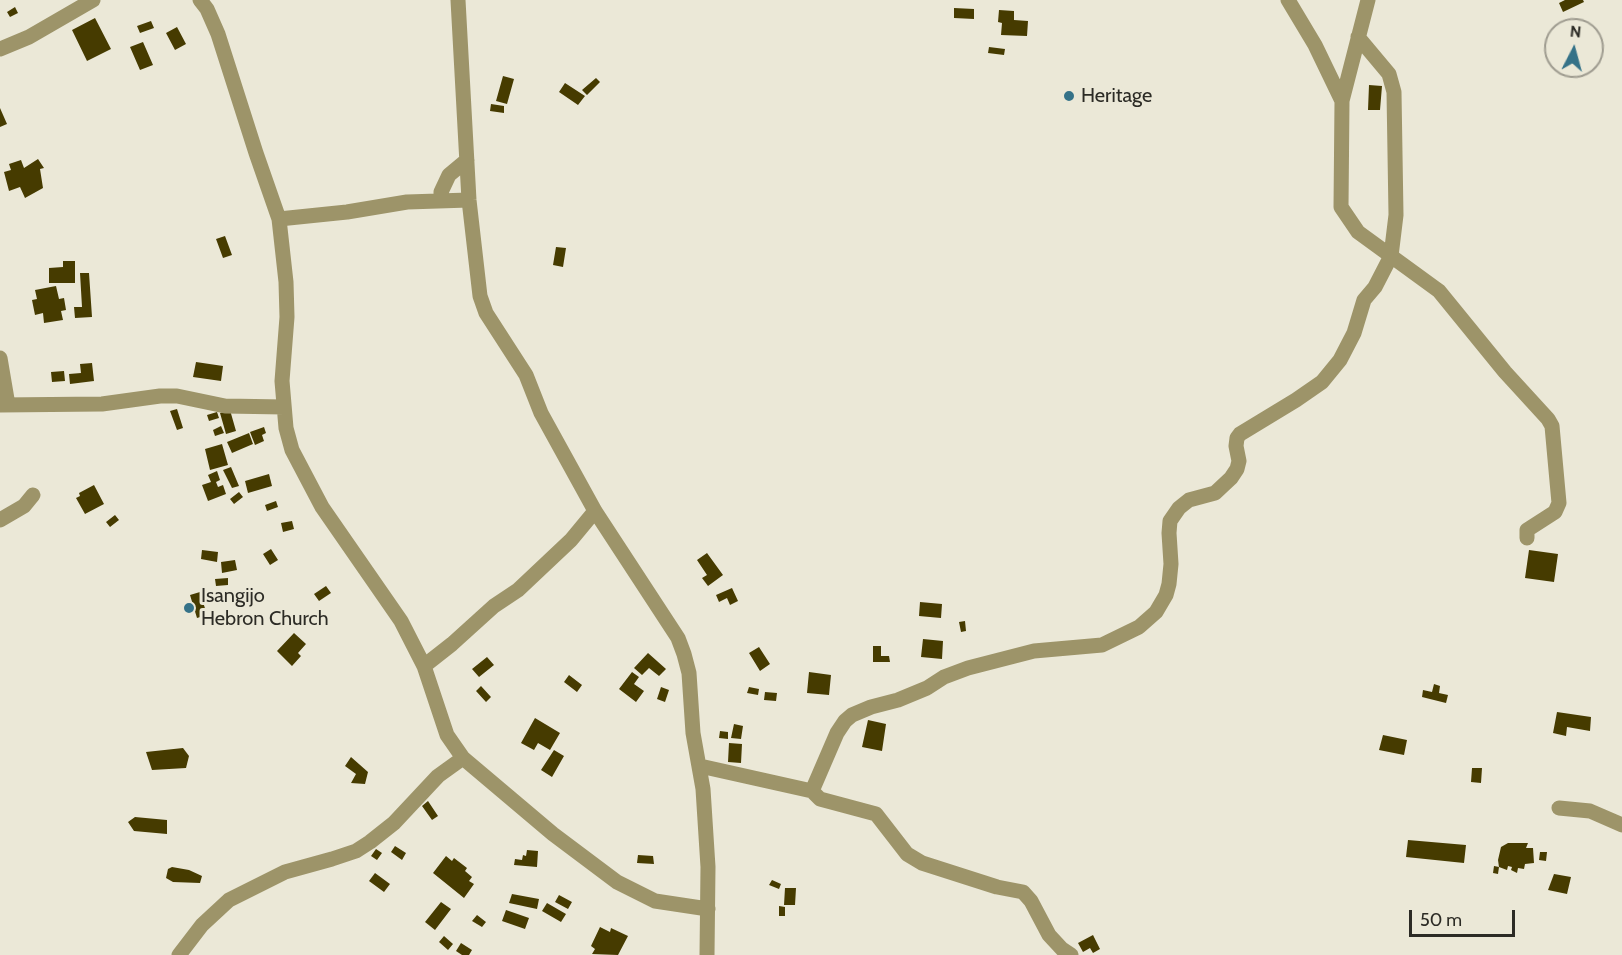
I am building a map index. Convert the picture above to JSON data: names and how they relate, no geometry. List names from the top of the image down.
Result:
{
  "places": ["Heritage", "Isangijo Hebron Church"],
  "scale_bar": "50 m",
  "north": "top"
}
